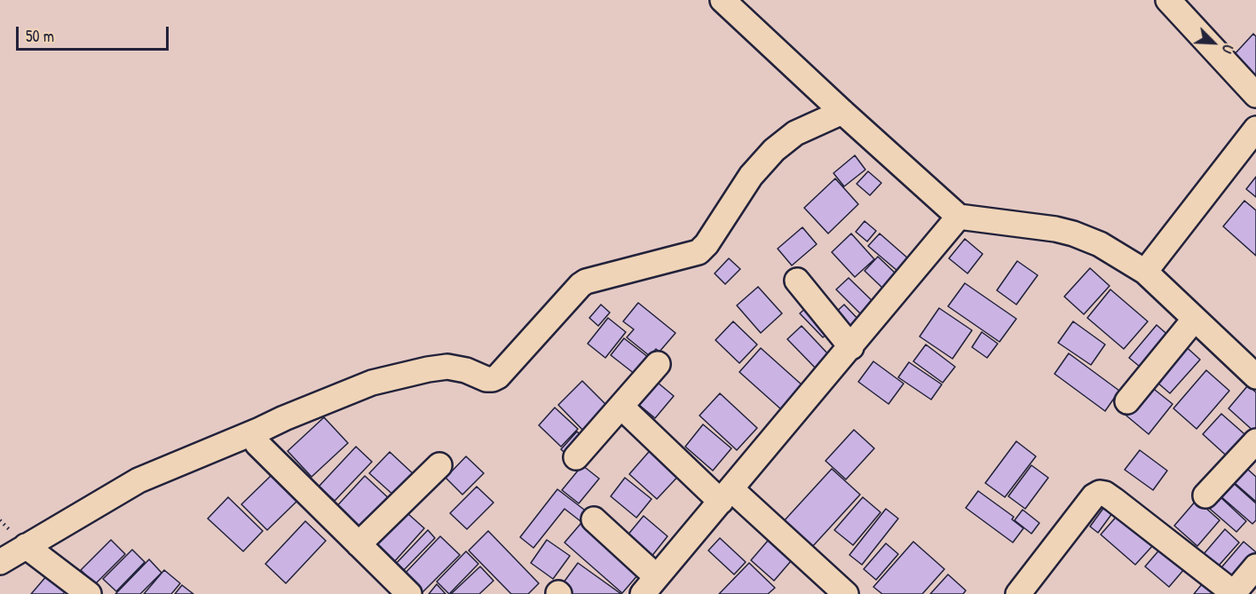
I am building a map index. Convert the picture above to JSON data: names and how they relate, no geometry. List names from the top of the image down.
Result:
{
  "scale_bar": "50 m",
  "north": "bottom right"
}
